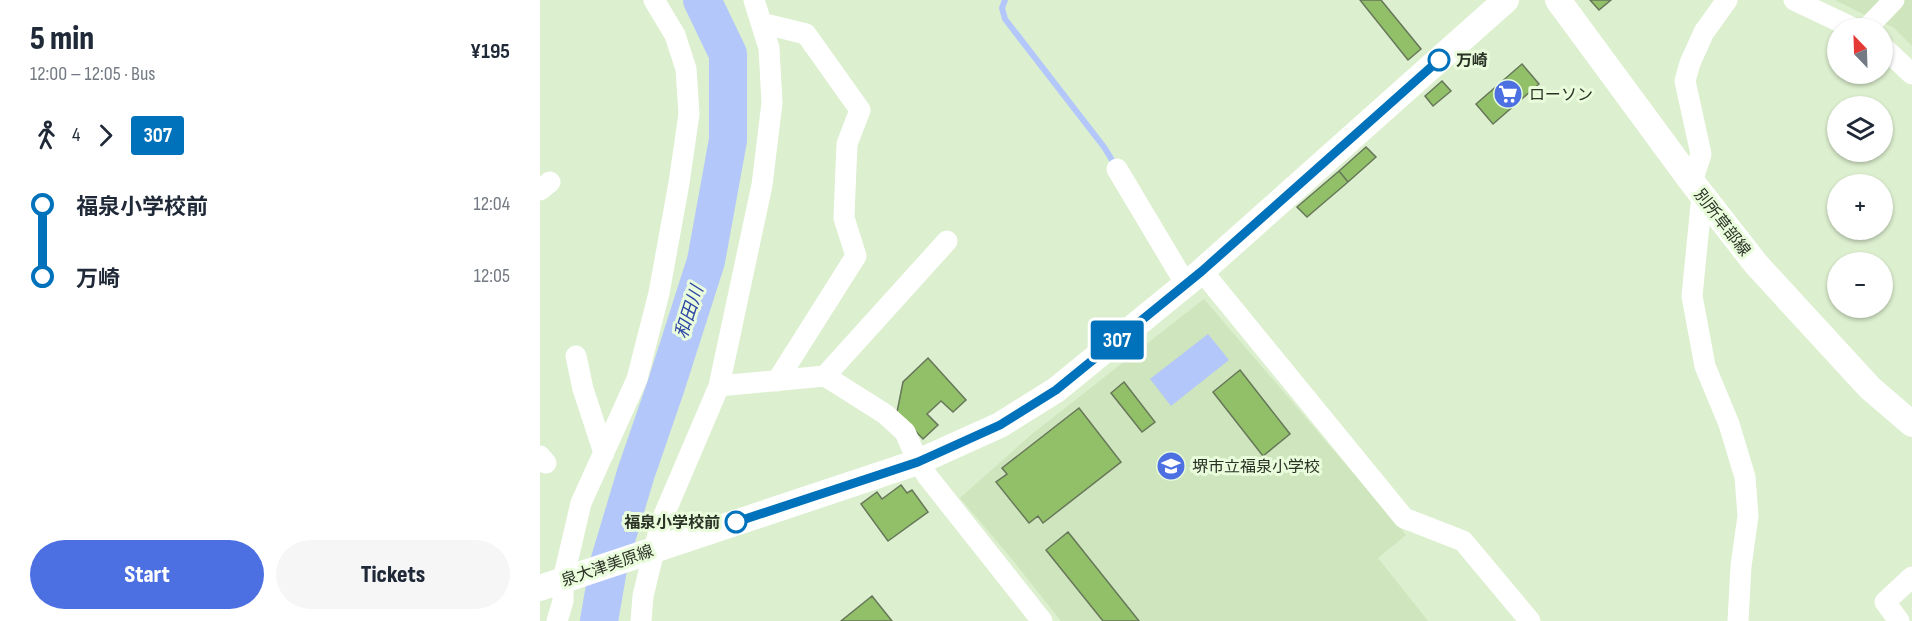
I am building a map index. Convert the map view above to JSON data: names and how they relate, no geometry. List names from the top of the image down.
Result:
{
  "streets": {
    "main road": ["別所草部線", "泉大津美原線"]
  },
  "water": ["和田川"],
  "places": {
    "other": ["万崎", "福泉小学校前"],
    "supermarket": ["ローソン"],
    "school or university": ["堺市立福泉小学校"]
  },
  "lines": ["bus line 307"],
  "north": "top left",
  "page": {
    "heading": ["5 min", "12:00 – 12:05 · Bus", "¥195"],
    "on_map": "307",
    "map_buttons": ["+", "−"],
    "legs": ["4", "307"],
    "list": [
      {
        "name": "福泉小学校前",
        "value": "12:04"
      },
      {
        "name": "万崎",
        "value": "12:05"
      }
    ],
    "buttons": ["Start", "Tickets"]
  }
}
